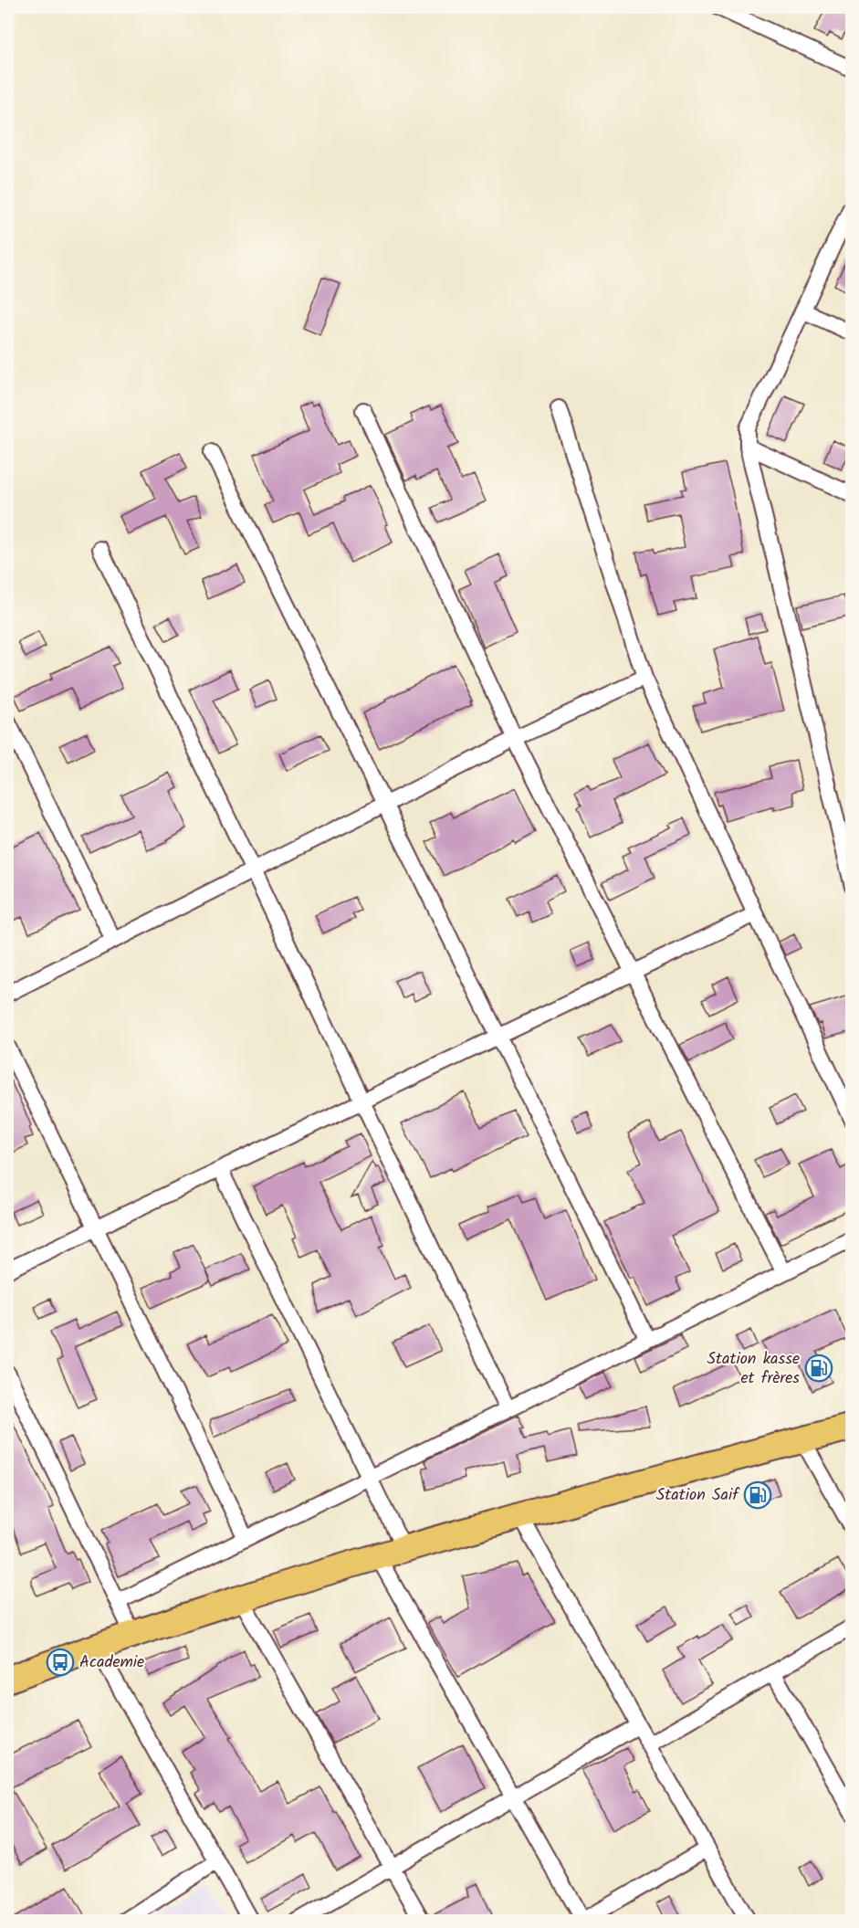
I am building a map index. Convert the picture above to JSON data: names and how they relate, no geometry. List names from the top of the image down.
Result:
{
  "places": {
    "fuel station": ["Station kasse et frères", "Station Saif"],
    "bus stop": ["Academie"]
  }
}
